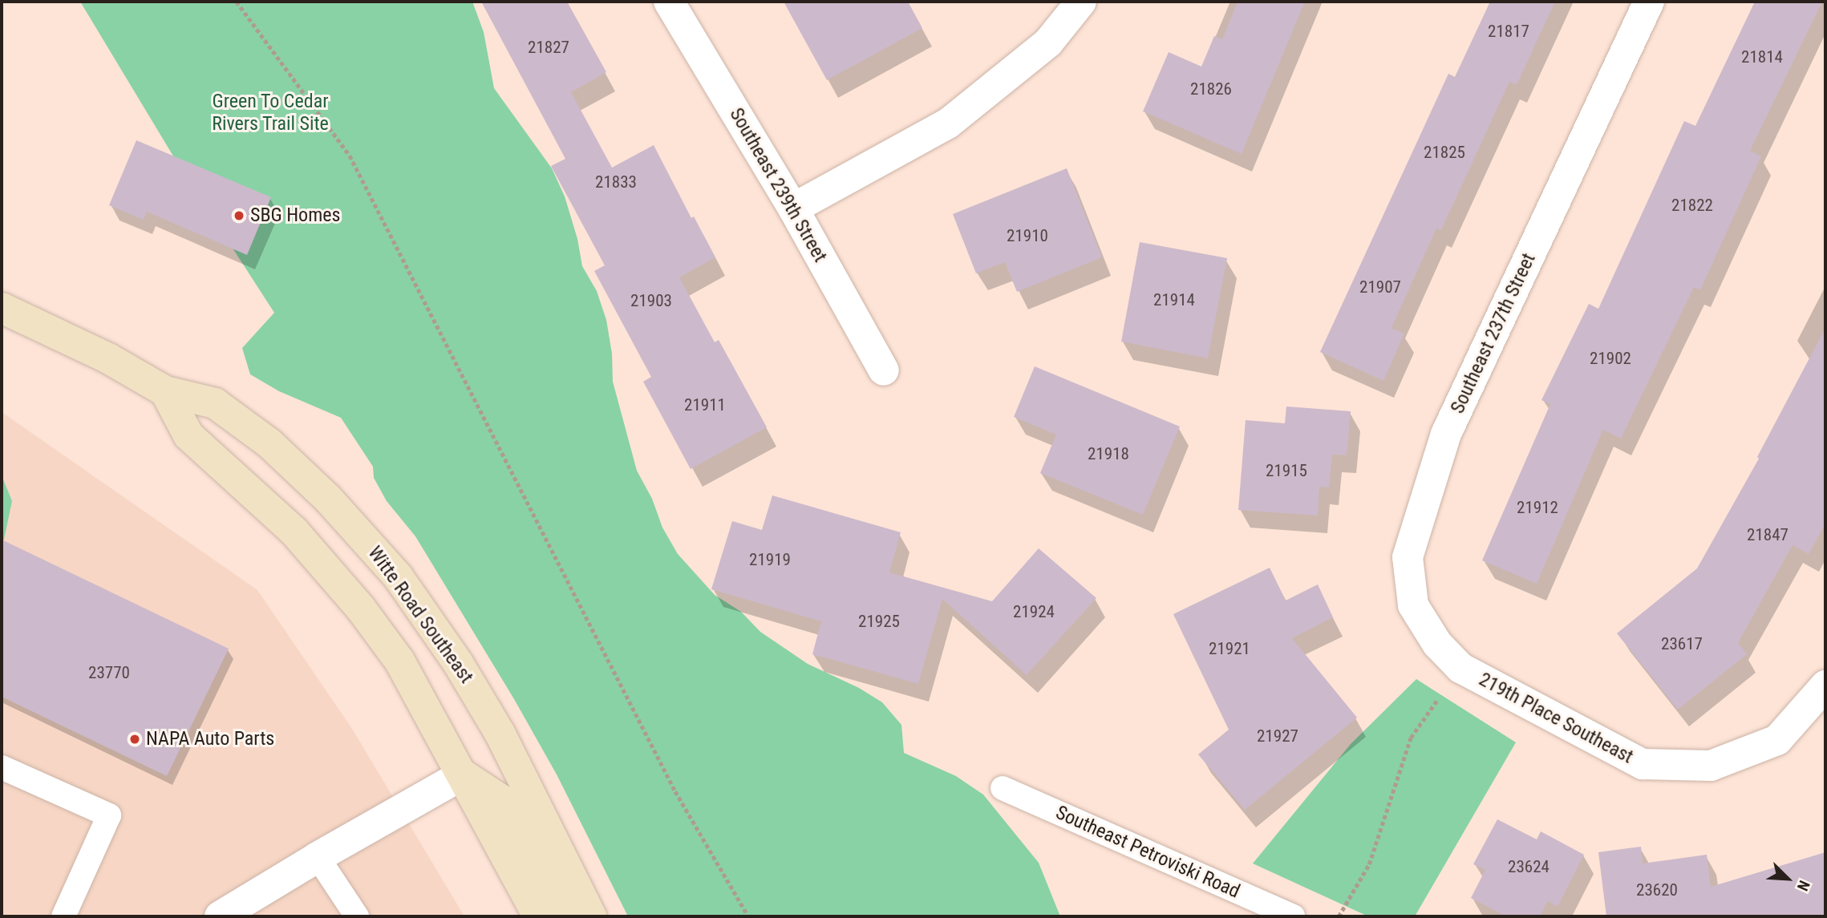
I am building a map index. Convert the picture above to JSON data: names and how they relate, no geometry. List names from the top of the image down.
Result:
{
  "streets": {
    "street": [
      "Southeast 239th Street",
      "Southeast 237th Street",
      "Witte Road Southeast",
      "219th Place Southeast"
    ],
    "lane": ["Southeast Petroviski Road"]
  },
  "crossings": [
    ["Southeast 237th Street", "219th Place Southeast"]
  ],
  "parks": ["Green To Cedar Rivers Trail Site"],
  "places": ["SBG Homes", "NAPA Auto Parts"],
  "house_numbers": [
    "21817",
    "21827",
    "21814",
    "21826",
    "21825",
    "21833",
    "21822",
    "21910",
    "21907",
    "21914",
    "21903",
    "21902",
    "21911",
    "21918",
    "21915",
    "21912",
    "21847",
    "21919",
    "21924",
    "21925",
    "23617",
    "21921",
    "23770",
    "21927",
    "23624",
    "23620"
  ],
  "north": "bottom right"
}
